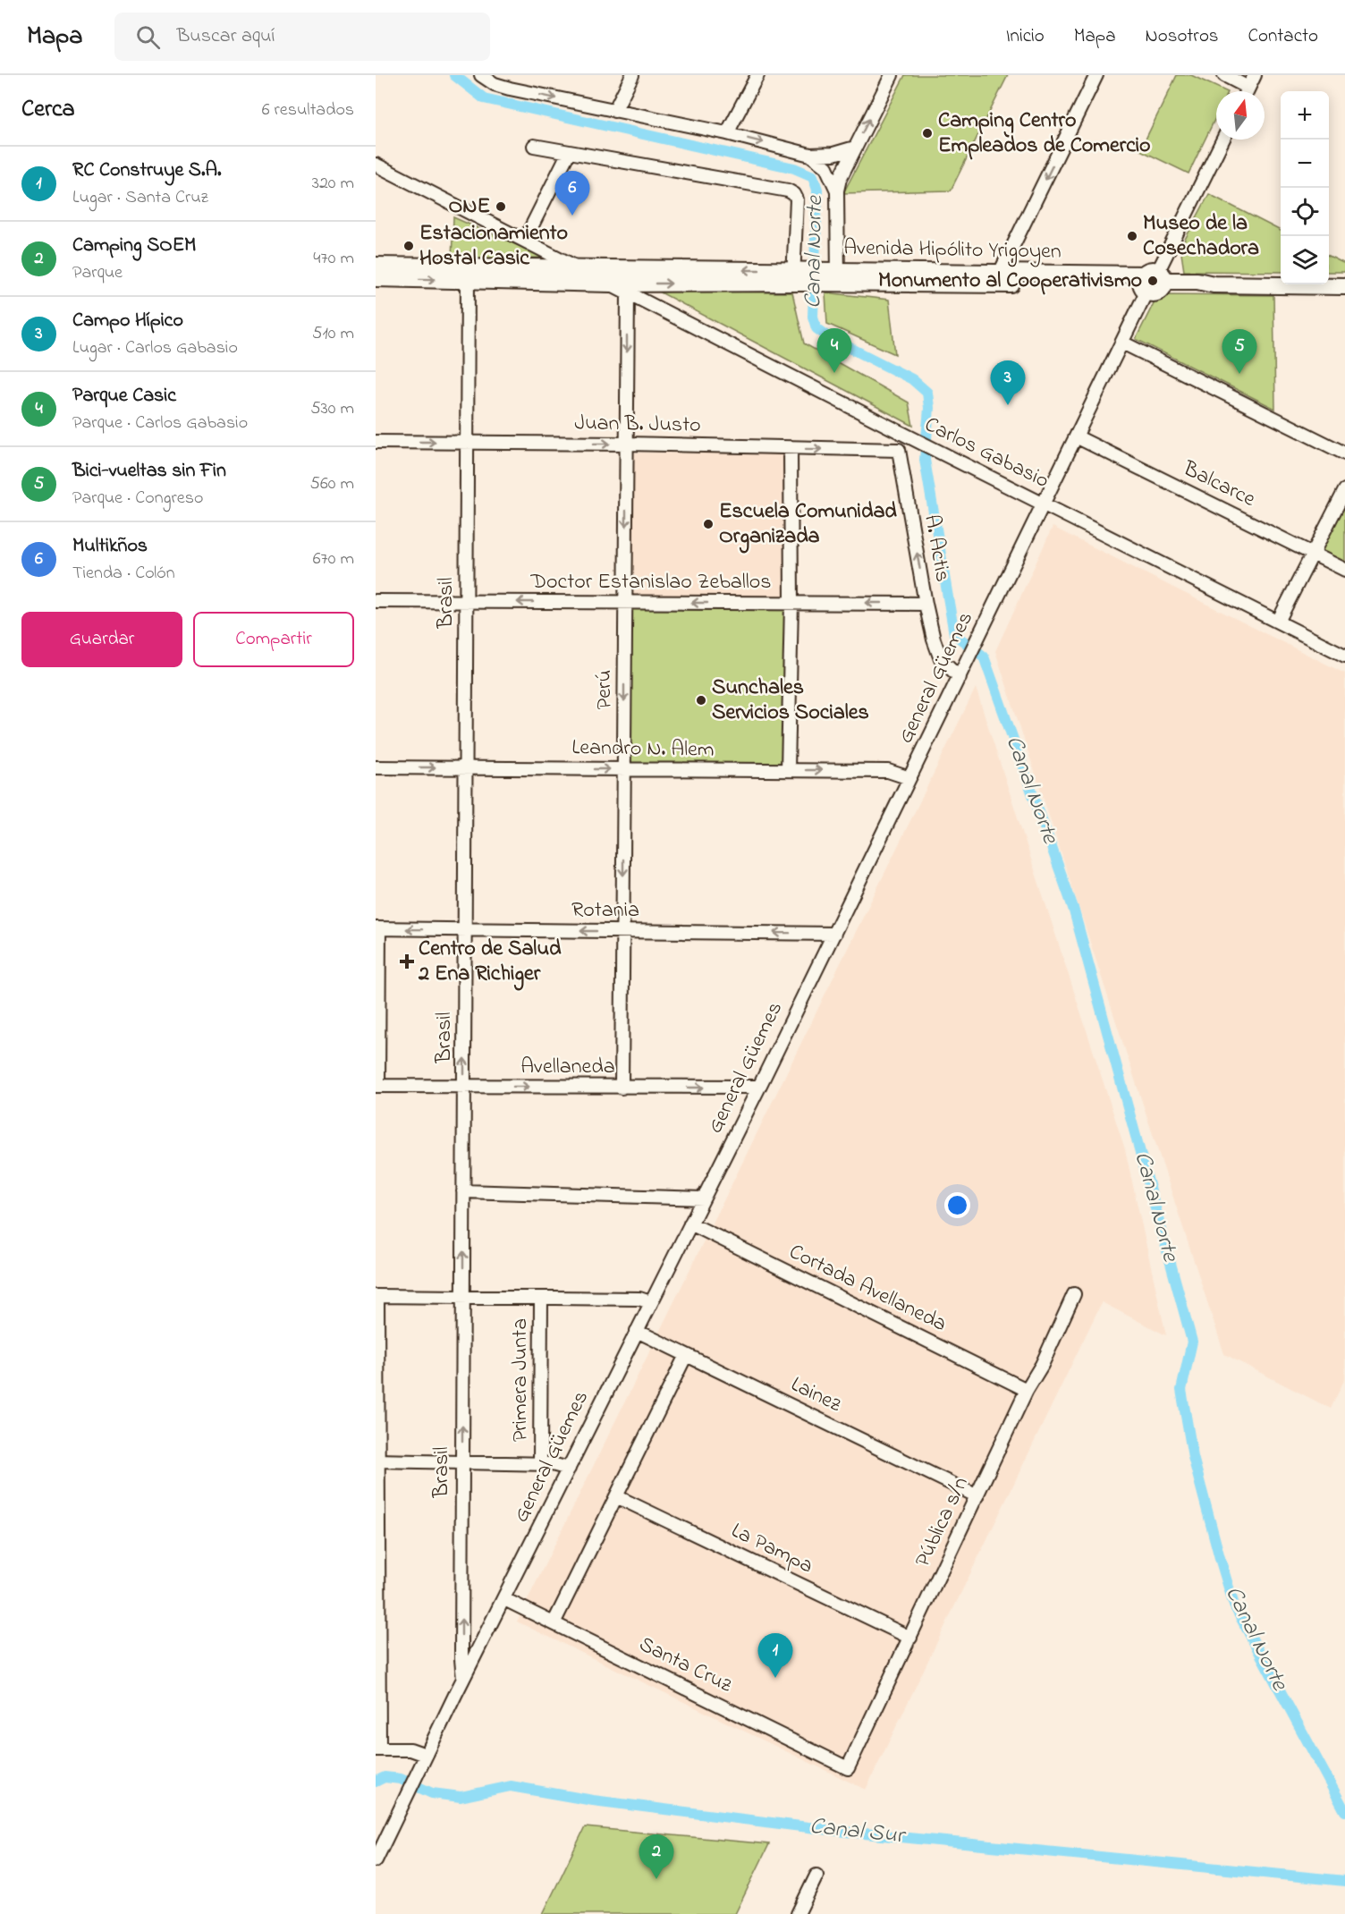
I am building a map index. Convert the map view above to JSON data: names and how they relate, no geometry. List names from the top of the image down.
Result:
{
  "streets": {
    "street": [
      "Avenida Hipólito Yrigoyen",
      "Juan B. Justo",
      "Carlos Gabasio",
      "Balcarce",
      "A. Actis",
      "Doctor Estanislao Zeballos",
      "Brasil",
      "General Güemes",
      "Perú",
      "Leandro N. Alem",
      "Rotania",
      "Avellaneda",
      "Cortada Avellaneda",
      "Primera Junta",
      "Lainez",
      "Pública s/n",
      "La Pampa",
      "Santa Cruz"
    ]
  },
  "crossings": [
    ["Avenida Hipólito Yrigoyen", "Carlos Gabasio"],
    ["Avenida Hipólito Yrigoyen", "Brasil"],
    ["Avenida Hipólito Yrigoyen", "General Güemes"],
    ["Juan B. Justo", "A. Actis"],
    ["Juan B. Justo", "Brasil"],
    ["Juan B. Justo", "Perú"],
    ["Carlos Gabasio", "General Güemes"],
    ["Carlos Gabasio", "Perú"],
    ["Balcarce", "General Güemes"],
    ["A. Actis", "Doctor Estanislao Zeballos"],
    ["A. Actis", "General Güemes"],
    ["Doctor Estanislao Zeballos", "Brasil"],
    ["Doctor Estanislao Zeballos", "Perú"],
    ["Brasil", "General Güemes"],
    ["Brasil", "Leandro N. Alem"],
    ["Brasil", "Rotania"],
    ["Brasil", "Avellaneda"],
    ["General Güemes", "Leandro N. Alem"],
    ["General Güemes", "Rotania"],
    ["General Güemes", "Avellaneda"],
    ["General Güemes", "Cortada Avellaneda"],
    ["General Güemes", "Lainez"],
    ["General Güemes", "Santa Cruz"],
    ["Perú", "Leandro N. Alem"],
    ["Perú", "Rotania"],
    ["Perú", "Avellaneda"],
    ["Cortada Avellaneda", "Pública s/n"],
    ["Lainez", "Pública s/n"],
    ["Pública s/n", "La Pampa"],
    ["Pública s/n", "Santa Cruz"]
  ],
  "one_way": [
    "Juan B. Justo",
    "A. Actis",
    "Doctor Estanislao Zeballos",
    "Perú",
    "Leandro N. Alem",
    "Rotania"
  ],
  "water": ["Canal Norte", "Canal Sur"],
  "places": {
    "other": [
      "Camping Centro Empleados de Comercio",
      "ONE",
      "Museo de la Cosechadora",
      "Estacionamiento Hostal Casic",
      "Monumento al Cooperativismo",
      "Escuela Comunidad Organizada",
      "Sunchales Servicios Sociales"
    ],
    "health": ["Centro de Salud 2 Ena Richiger"]
  },
  "north": "top",
  "page": {
    "header": "Mapa",
    "search": "Buscar aquí",
    "nav": [
      "Inicio",
      "Mapa",
      "Nosotros",
      "Contacto"
    ],
    "heading": ["Cerca", "6 resultados"],
    "map_buttons": ["+", "−"],
    "list": [
      {
        "mark": "1",
        "name": "RC Construye S.A.",
        "note": "Lugar · Santa Cruz",
        "value": "320 m"
      },
      {
        "mark": "2",
        "name": "Camping SOEM",
        "note": "Parque",
        "value": "470 m"
      },
      {
        "mark": "3",
        "name": "Campo Hípico",
        "note": "Lugar · Carlos Gabasio",
        "value": "510 m"
      },
      {
        "mark": "4",
        "name": "Parque Casic",
        "note": "Parque · Carlos Gabasio",
        "value": "530 m"
      },
      {
        "mark": "5",
        "name": "Bici-vueltas sin Fin",
        "note": "Parque · Congreso",
        "value": "560 m"
      },
      {
        "mark": "6",
        "name": "Multikños",
        "note": "Tienda · Colón",
        "value": "670 m"
      }
    ],
    "pins": [
      "6",
      "4",
      "5",
      "3",
      "1",
      "2"
    ],
    "buttons": ["Guardar", "Compartir"]
  }
}
